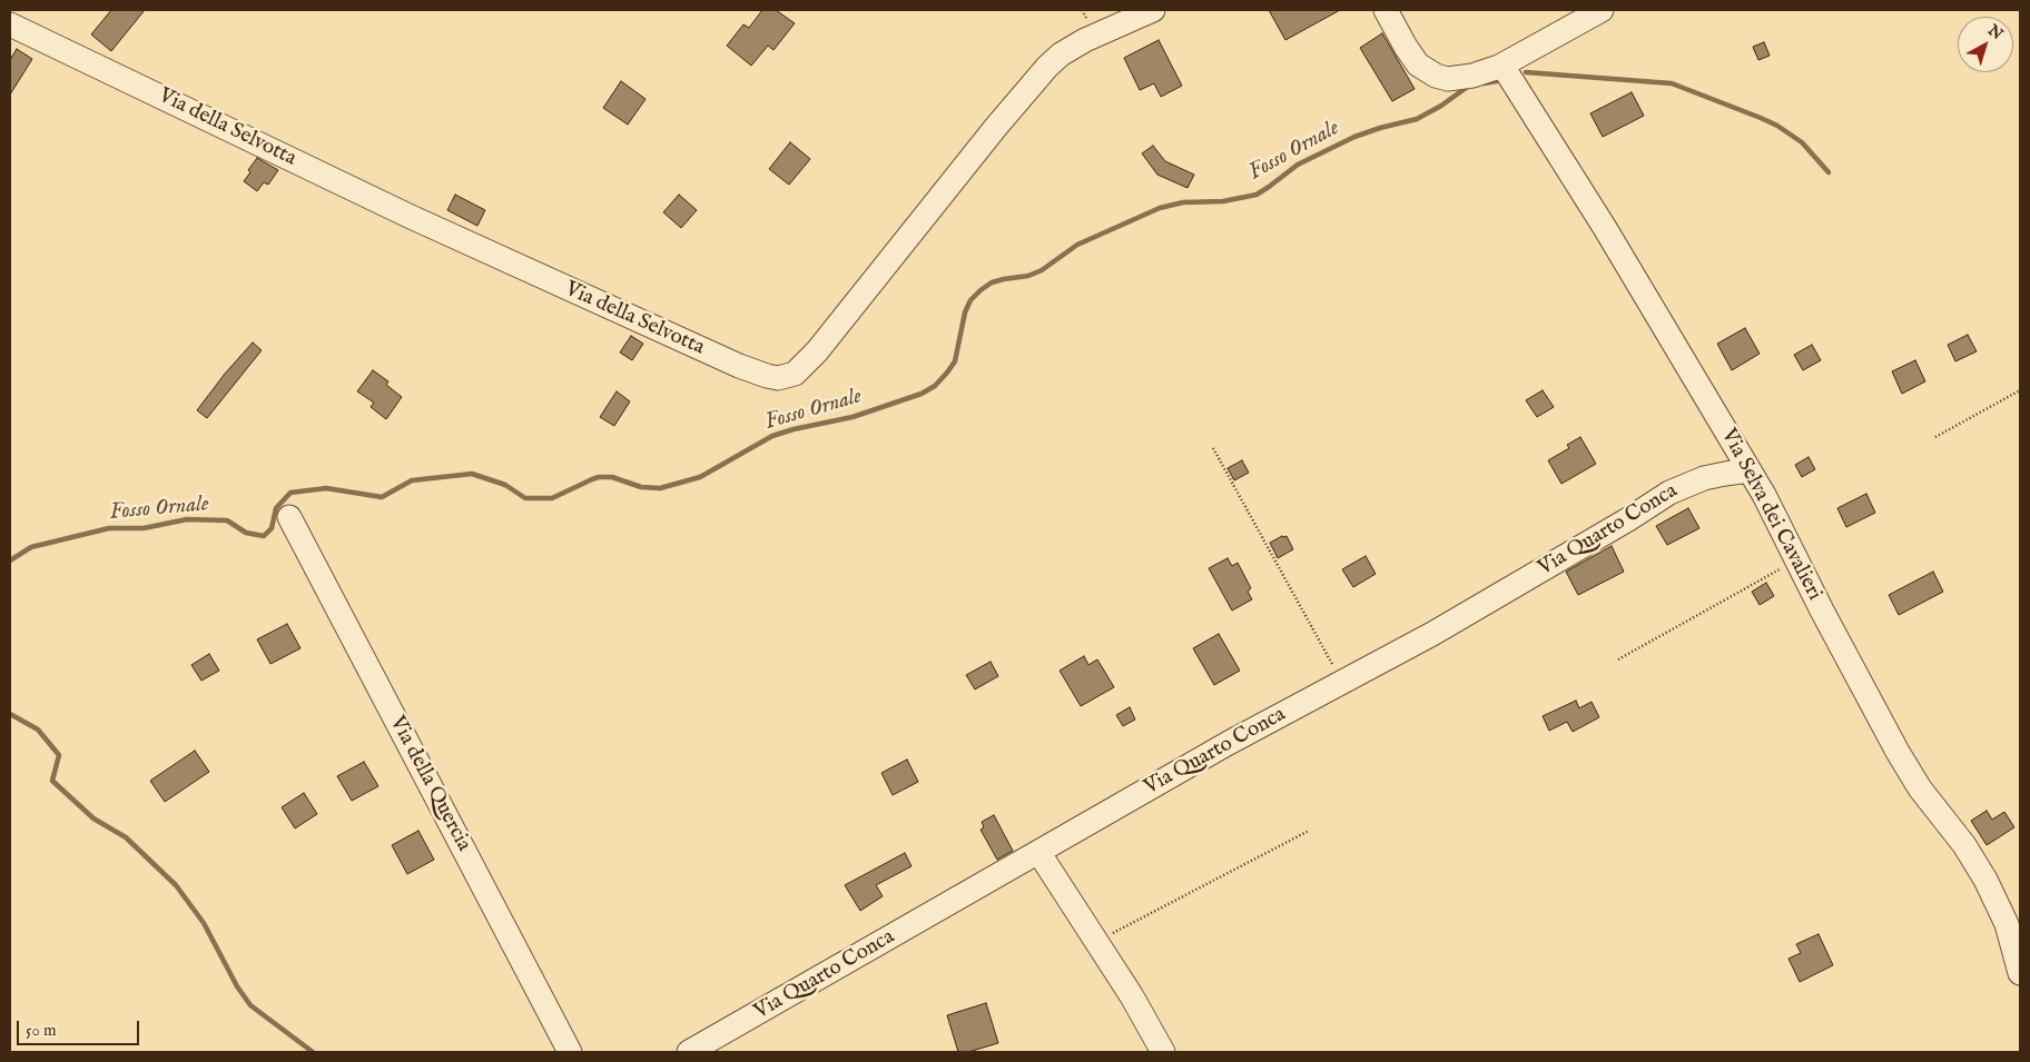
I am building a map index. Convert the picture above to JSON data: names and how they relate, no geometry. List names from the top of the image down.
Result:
{
  "streets": {
    "street": [
      "Via della Selvotta",
      "Via Selva dei Cavalieri",
      "Via Quarto Conca",
      "Via della Quercia"
    ]
  },
  "crossings": [
    ["Via Selva dei Cavalieri", "Via Quarto Conca"]
  ],
  "water": ["Fosso Ornale"],
  "scale_bar": "50 m",
  "north": "top right"
}
